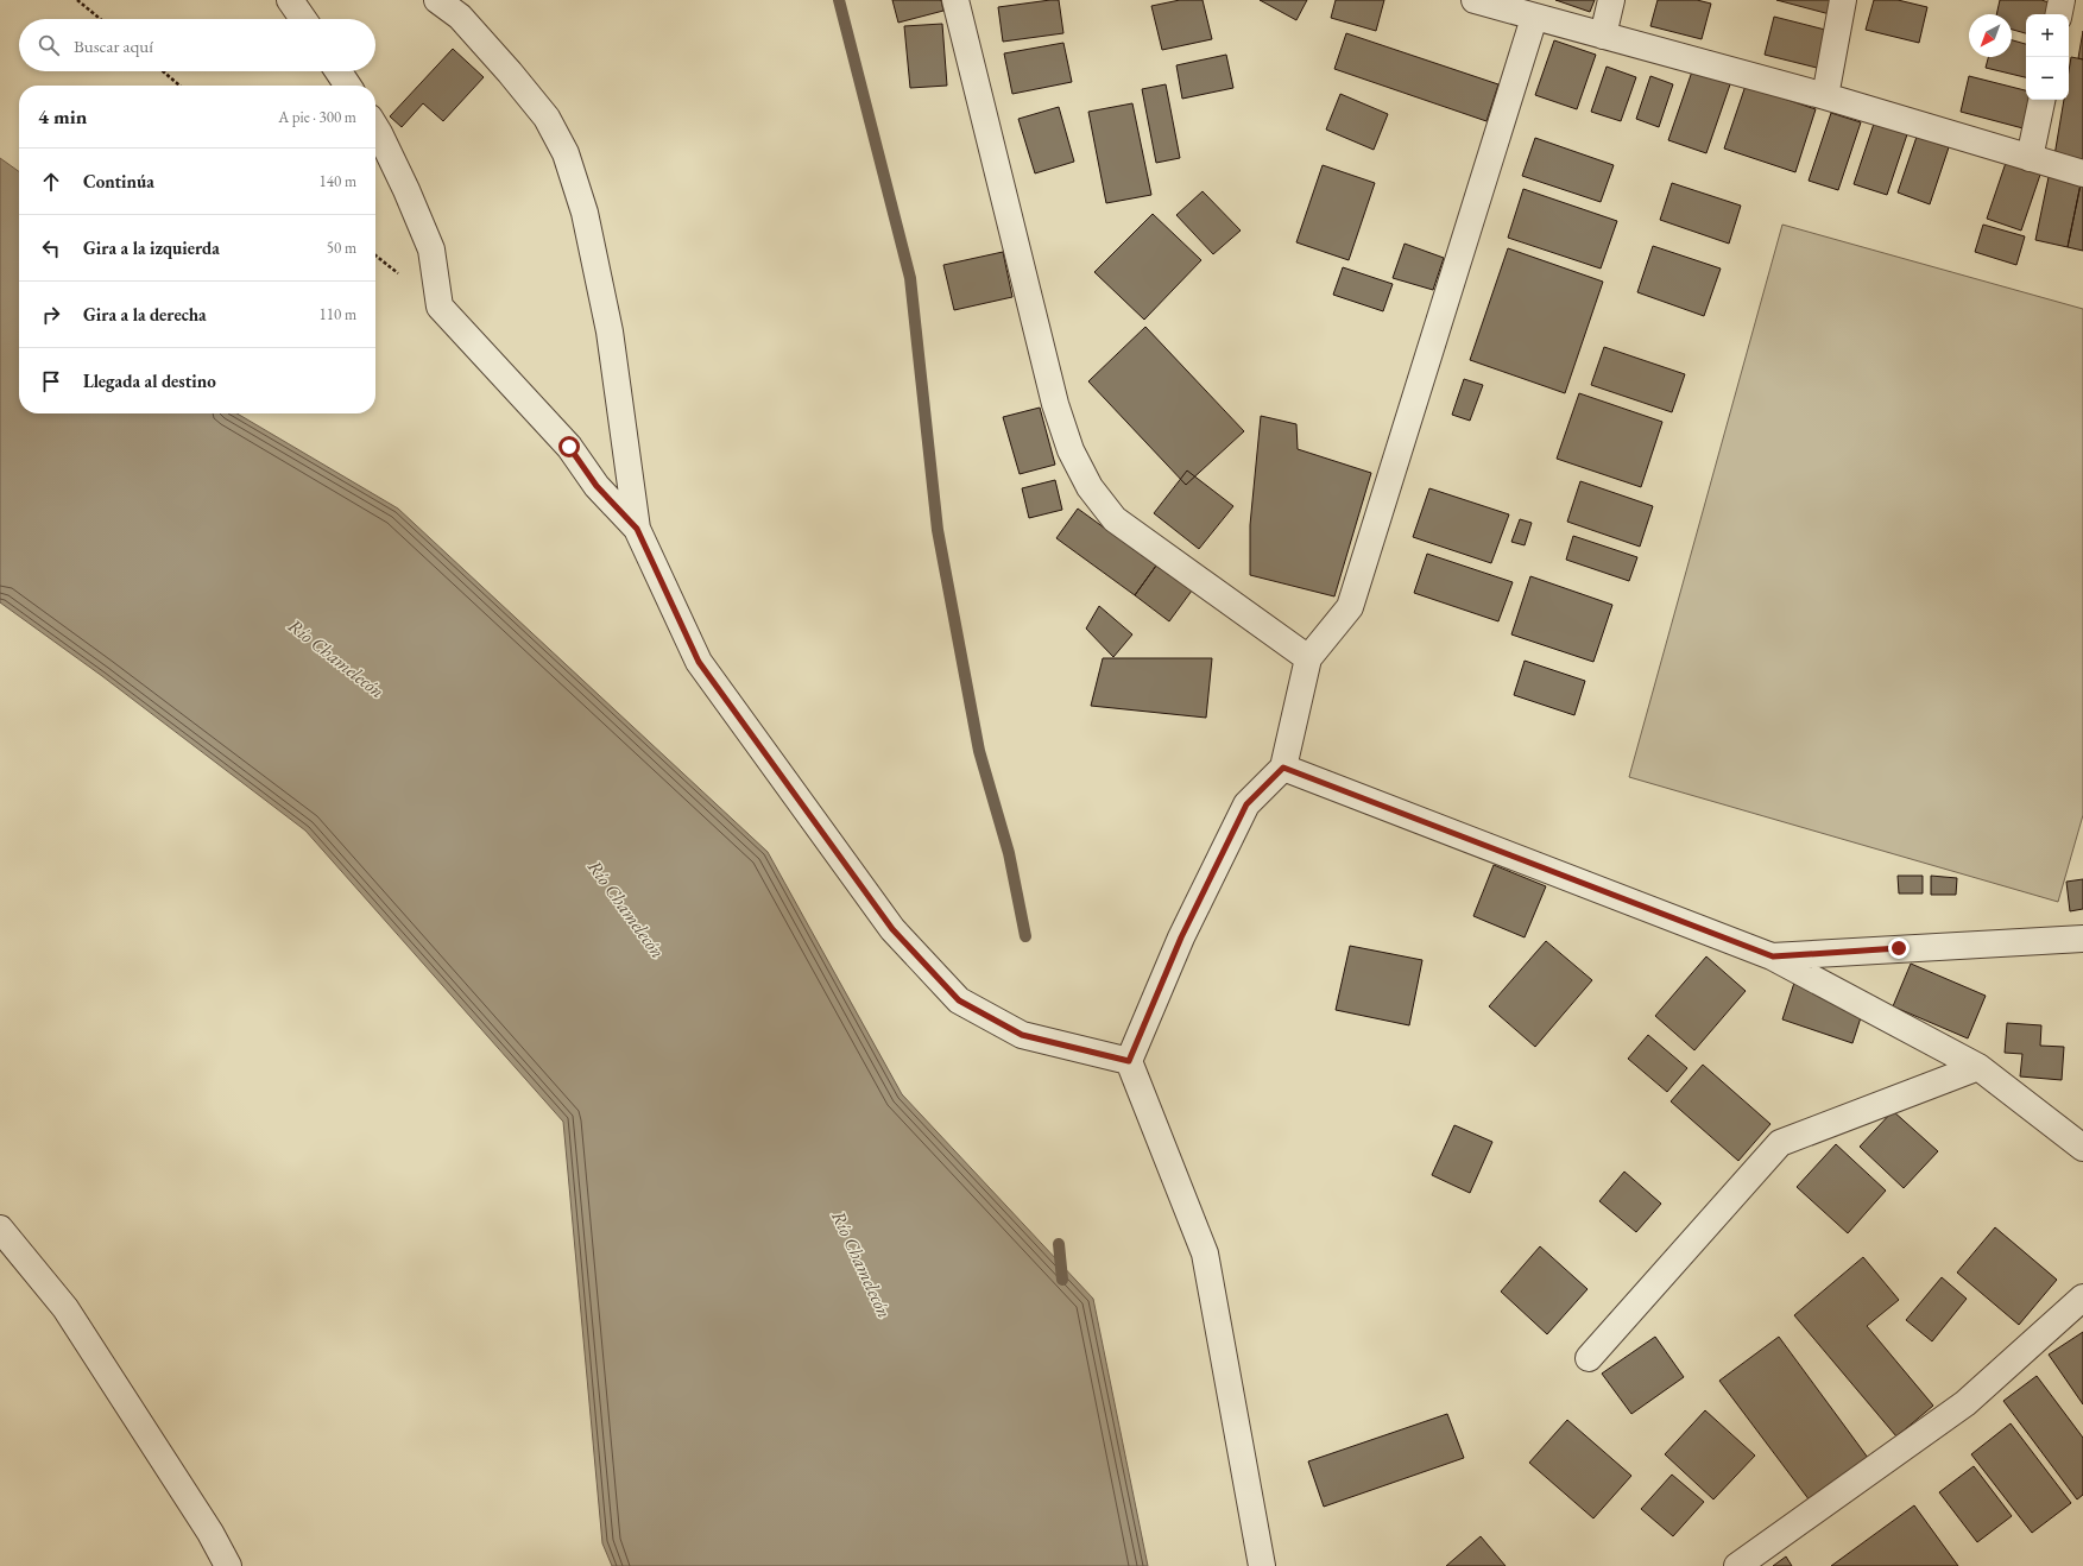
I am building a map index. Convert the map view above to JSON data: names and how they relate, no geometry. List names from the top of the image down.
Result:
{
  "water": ["Río Chamelecón"],
  "north": "bottom left",
  "page": {
    "map_buttons": ["+", "−"],
    "search": "Buscar aquí",
    "heading": ["4 min", "A pie · 300 m"],
    "list": [
      ["Continúa", "140 m"],
      ["Gira a la izquierda", "50 m"],
      ["Gira a la derecha", "110 m"],
      "Llegada al destino"
    ]
  }
}
